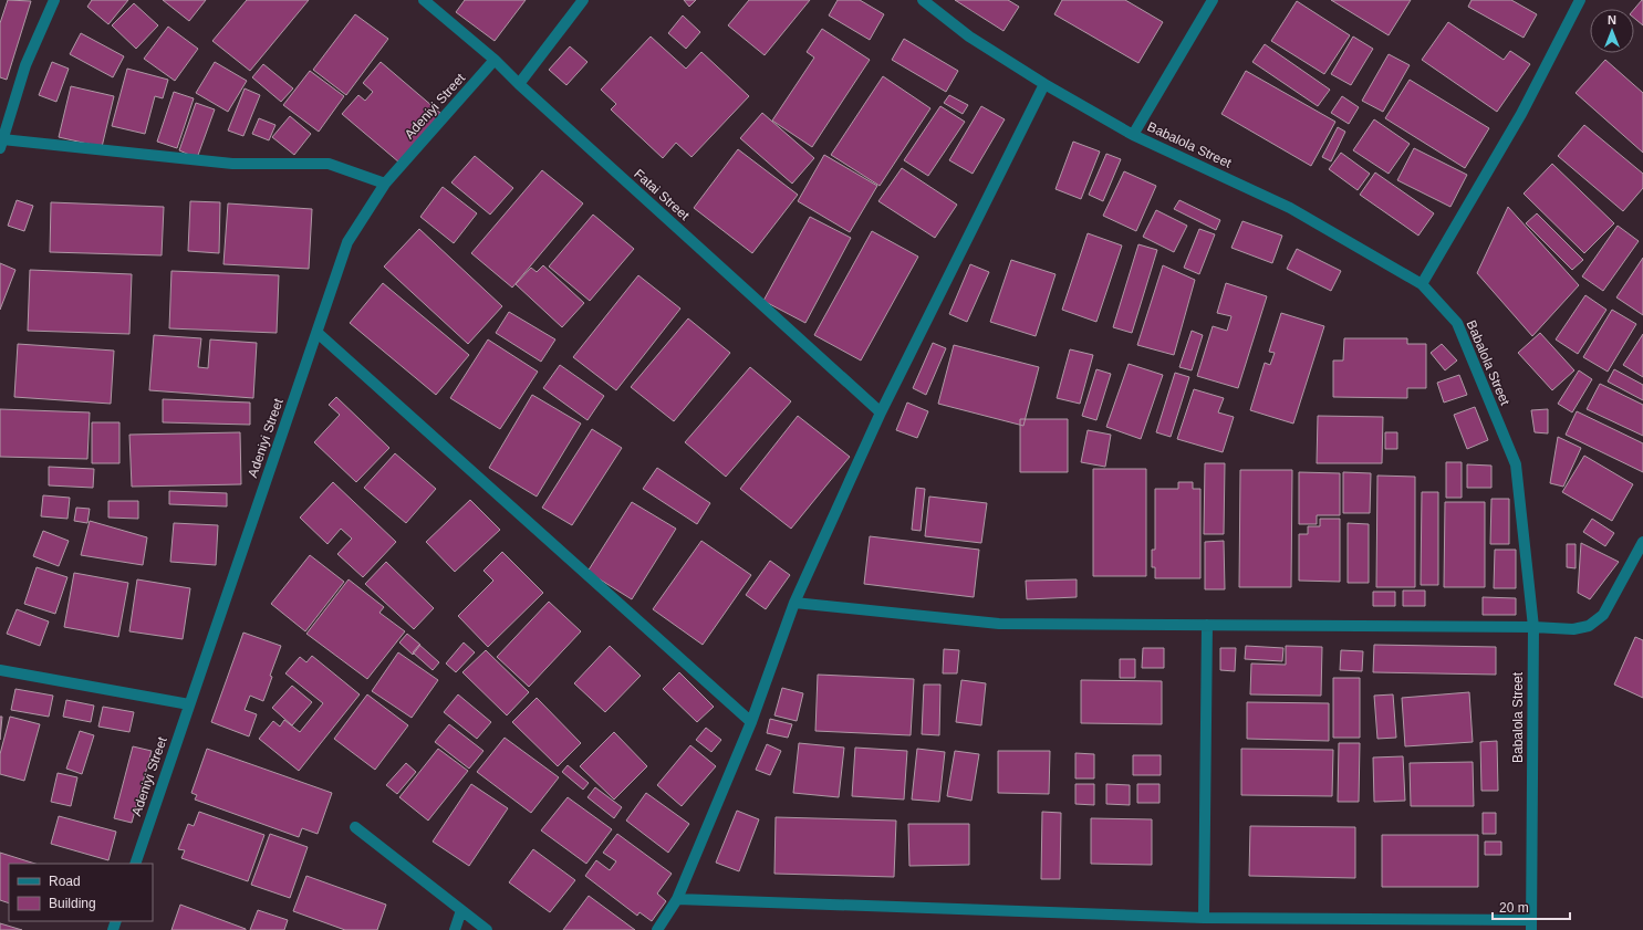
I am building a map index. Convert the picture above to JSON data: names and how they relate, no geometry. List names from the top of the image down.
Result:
{
  "streets": {
    "street": ["Adeniyi Street", "Babalola Street", "Fatai Street"]
  },
  "crossings": [
    ["Adeniyi Street", "Fatai Street"]
  ],
  "legend": ["Road", "Building"],
  "scale_bar": "20 m",
  "north": "top"
}
